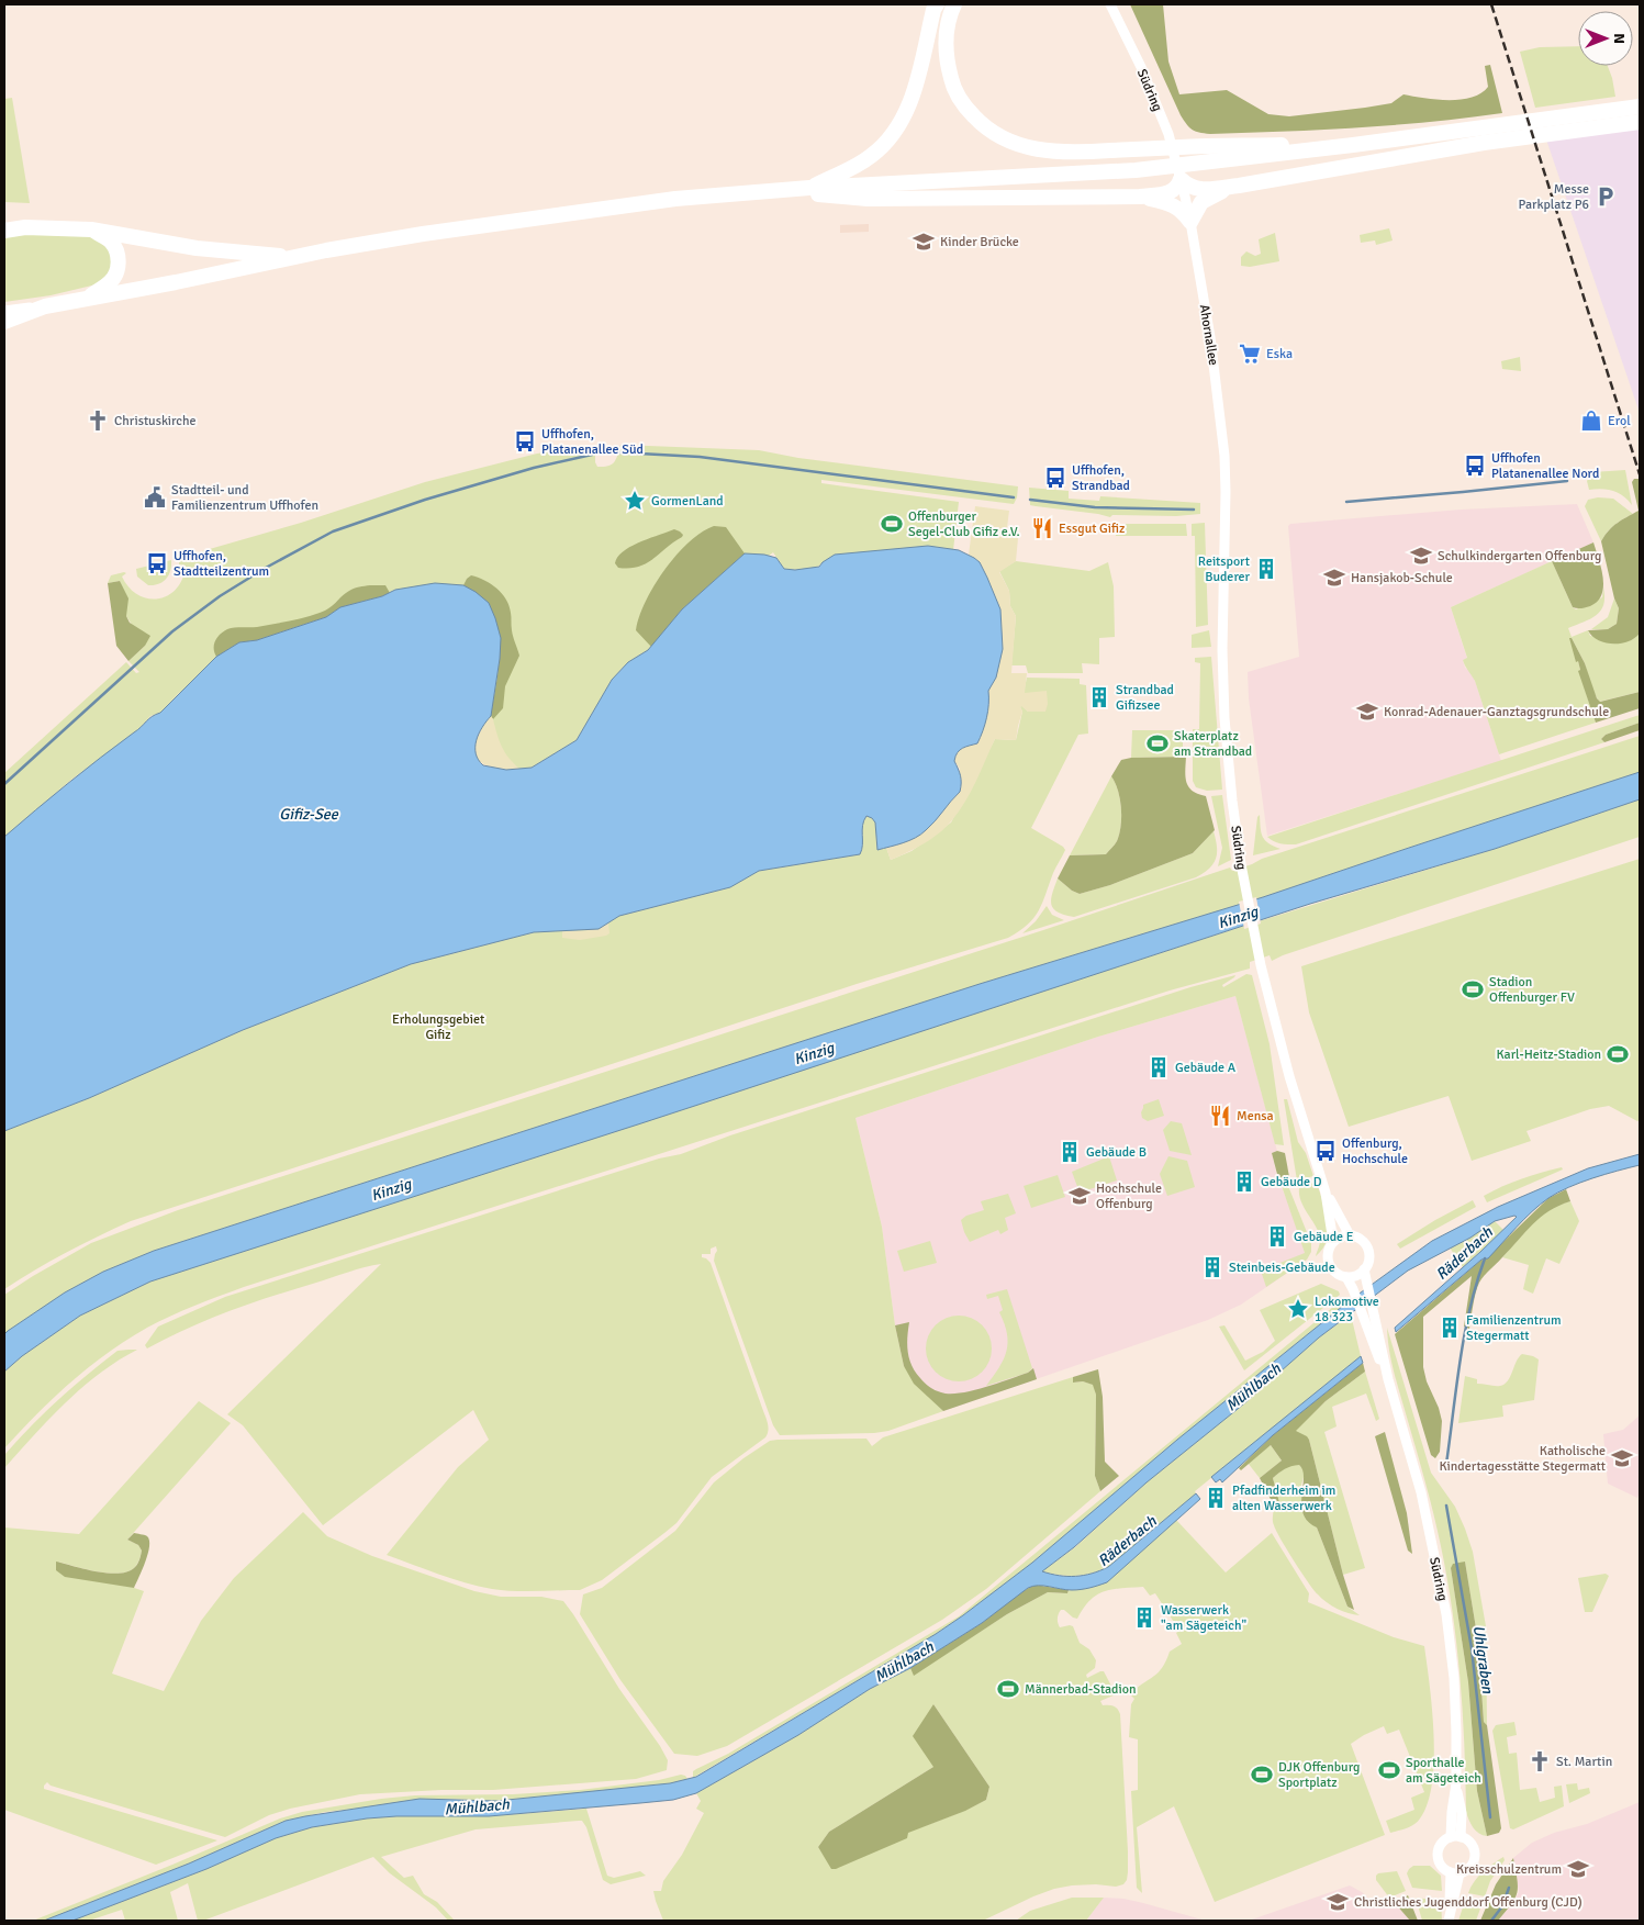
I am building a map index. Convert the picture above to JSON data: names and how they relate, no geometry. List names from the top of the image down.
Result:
{
  "streets": {
    "street": ["Südring", "Ahornallee"]
  },
  "crossings": [
    ["Südring", "Ahornallee"]
  ],
  "water": [
    "Gifiz-See",
    "Kinzig",
    "Räderbach",
    "Mühlbach",
    "Uhlgraben"
  ],
  "parks": ["Erholungsgebiet Gifiz"],
  "places": {
    "parking": ["Messe Parkplatz P6"],
    "school or university": [
      "Kinder Brücke",
      "Schulkindergarten Offenburg",
      "Hansjakob-Schule",
      "Konrad-Adenauer-Ganztagsgrundschule",
      "Hochschule Offenburg",
      "Katholische Kindertagesstätte Stegermatt",
      "Kreisschulzentrum",
      "Christliches Jugenddorf Offenburg (CJD)"
    ],
    "supermarket": ["Eska"],
    "church": ["Christuskirche", "St. Martin"],
    "shop": ["Erol"],
    "bus stop": [
      "Uffhofen, Platanenallee Süd",
      "Uffhofen Platanenallee Nord",
      "Uffhofen, Strandbad",
      "Uffhofen, Stadtteilzentrum",
      "Offenburg, Hochschule"
    ],
    "public building": ["Stadtteil- und Familienzentrum Uffhofen"],
    "place": ["GormenLand", "Lokomotive 18 323"],
    "sports": [
      "Offenburger Segel-Club Gifiz e.V.",
      "Skaterplatz am Strandbad",
      "Stadion Offenburger FV",
      "Karl-Heitz-Stadion",
      "Männerbad-Stadion",
      "Sporthalle am Sägeteich",
      "DJK Offenburg Sportplatz"
    ],
    "restaurant": ["Essgut Gifiz", "Mensa"],
    "building": [
      "Reitsport Buderer",
      "Strandbad Gifizsee",
      "Gebäude A",
      "Gebäude B",
      "Gebäude D",
      "Gebäude E",
      "Steinbeis-Gebäude",
      "Familienzentrum Stegermatt",
      "Pfadfinderheim im alten Wasserwerk",
      "Wasserwerk \"am Sägeteich\""
    ]
  },
  "north": "right"
}
